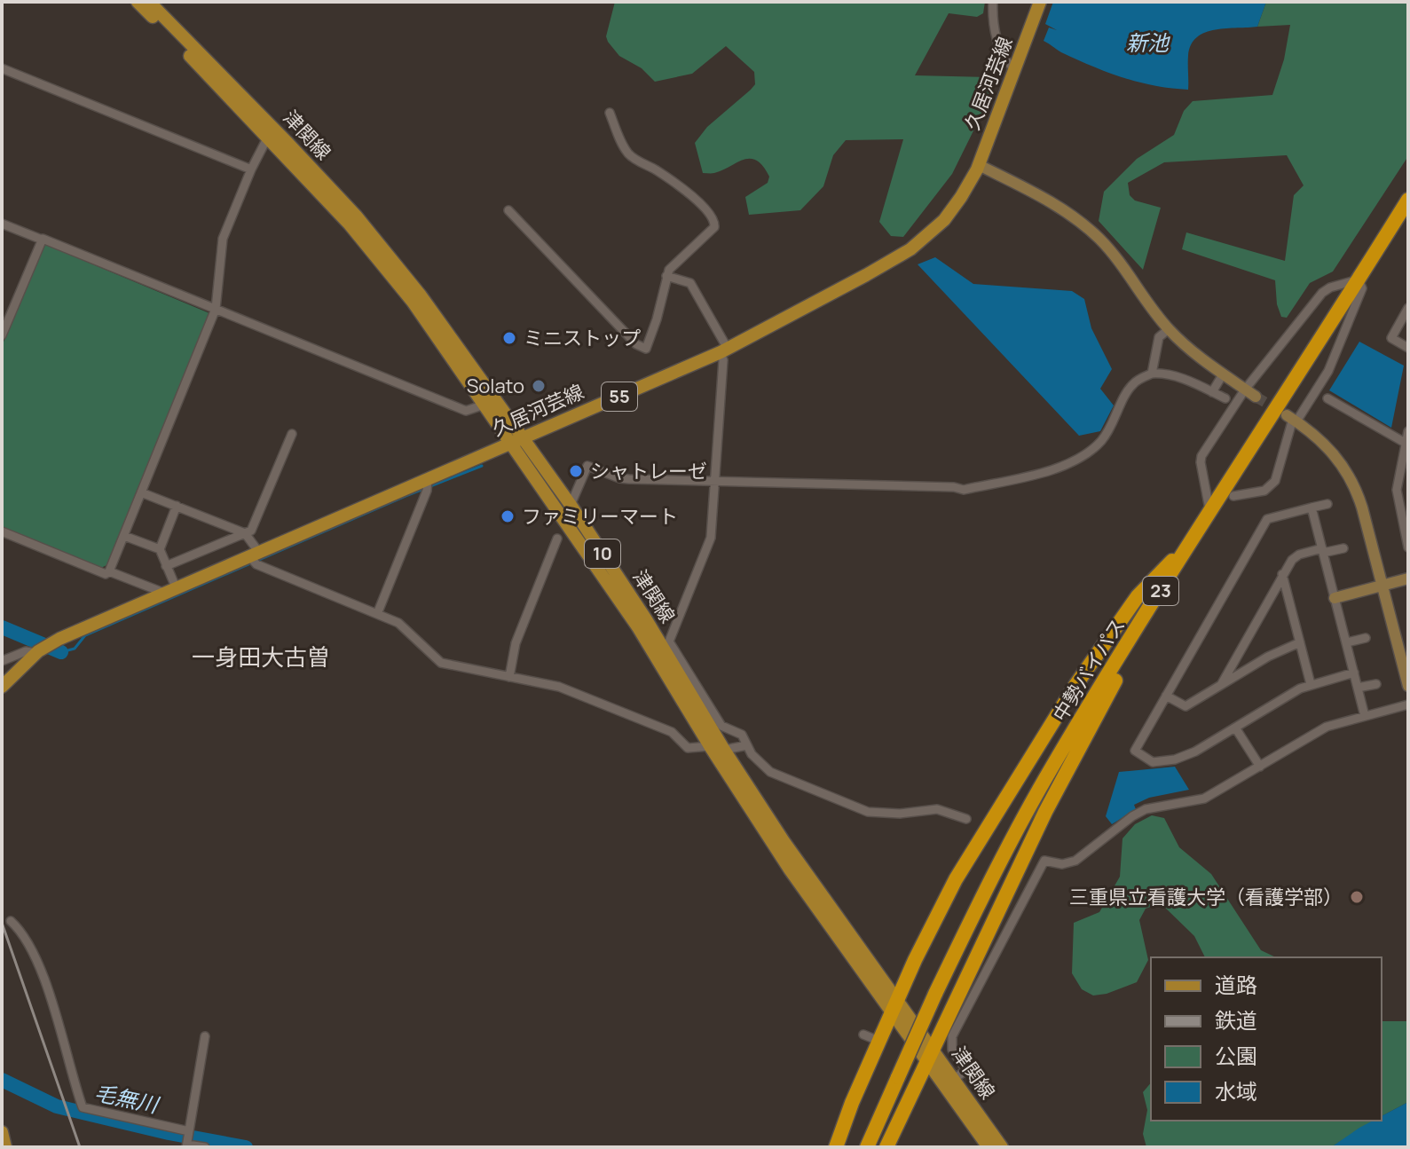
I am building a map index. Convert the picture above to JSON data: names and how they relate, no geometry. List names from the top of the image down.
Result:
{
  "streets": {
    "highway": ["23", "中勢バイパス"],
    "main road": [
      "久居河芸線",
      "津関線",
      "55",
      "10"
    ]
  },
  "crossings": [
    ["久居河芸線", "津関線"]
  ],
  "districts": ["一身田大古曽"],
  "water": ["新池", "毛無川"],
  "places": [
    "ミニストップ",
    "Solato",
    "シャトレーゼ",
    "ファミリーマート",
    "三重県立看護大学（看護学部）"
  ],
  "legend": [
    "道路",
    "鉄道",
    "公園",
    "水域"
  ]
}
